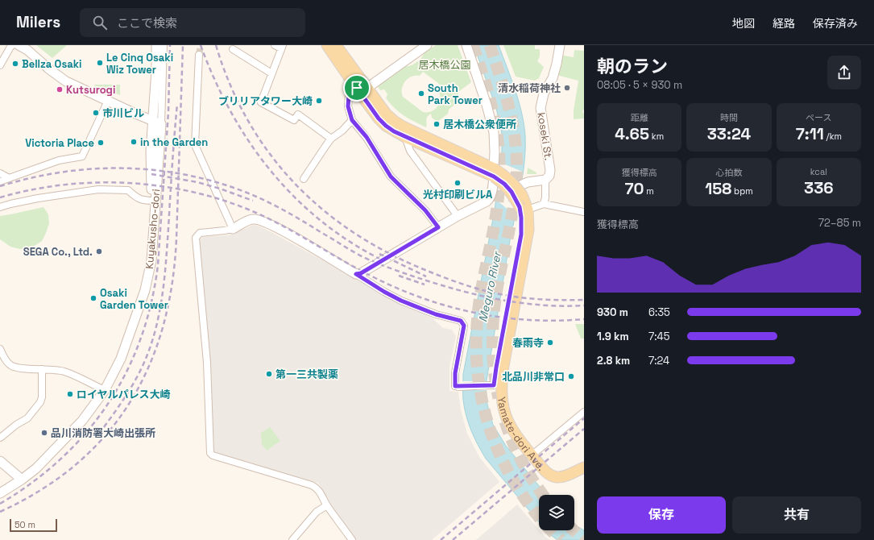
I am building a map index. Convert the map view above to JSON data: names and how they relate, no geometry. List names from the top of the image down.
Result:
{
  "streets": {
    "main road": ["Yamate-dori Ave."],
    "street": ["koseki St.", "Kuyakusho-dori"]
  },
  "water": ["Meguro River"],
  "parks": ["居木橋公園"],
  "places": [
    "Le Cinq Osaki Wiz Tower",
    "Bellza Osaki",
    "清水稲荷神社",
    "Kutsurogi",
    "South Park Tower",
    "ブリリアタワー大崎",
    "市川ビル",
    "居木橋公衆便所",
    "in the Garden",
    "Victoria Place",
    "光村印刷ビルA",
    "SEGA Co., Ltd.",
    "Osaki Garden Tower",
    "春雨寺",
    "第一三共製薬",
    "北品川非常口",
    "ロイヤルパレス大崎",
    "品川消防署大崎出張所"
  ],
  "scale_bar": "50 m",
  "page": {
    "header": "Milers",
    "search": "ここで検索",
    "nav": ["地図", "経路", "保存済み"],
    "heading": ["朝のラン", "08:05 · 5 × 930 m"],
    "stats": [
      ["距離", "4.65 km"],
      ["時間", "33:24"],
      ["ペース", "7:11 /km"],
      ["獲得標高", "70 m"],
      ["心拍数", "158 bpm"],
      ["kcal", "336"]
    ],
    "chart": ["獲得標高", "72–85 m"],
    "list": [
      {
        "name": "930 m",
        "note": "6:35"
      },
      {
        "name": "1.9 km",
        "note": "7:45"
      },
      {
        "name": "2.8 km",
        "note": "7:24"
      }
    ],
    "buttons": ["保存", "共有"],
    "scale": "50 m"
  }
}
